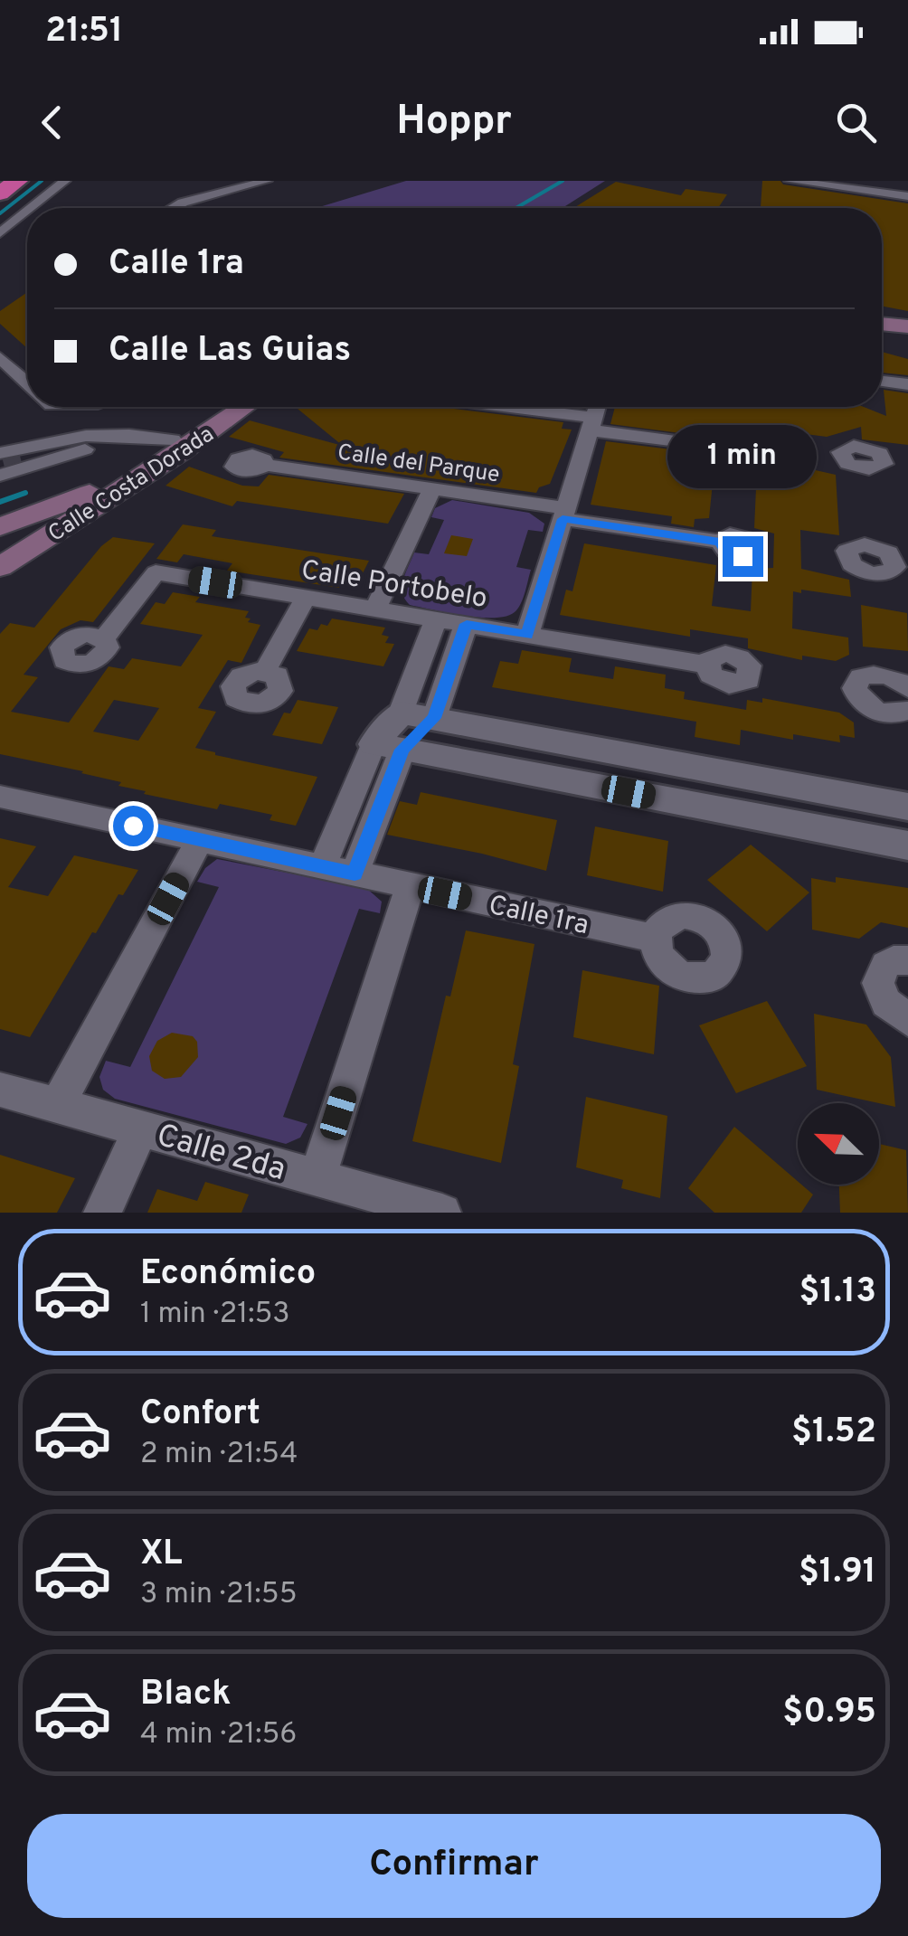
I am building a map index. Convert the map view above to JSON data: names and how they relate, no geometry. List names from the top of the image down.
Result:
{
  "streets": {
    "main road": ["Calle Costa Dorada"],
    "street": [
      "Calle del Parque",
      "Calle Portobelo",
      "Calle 1ra",
      "Calle 2da"
    ]
  },
  "north": "top left",
  "page": {
    "status": "21:51",
    "header": "Hoppr",
    "banner": ["Calle 1ra", "Calle Las Guias"],
    "bubble": "1 min",
    "list": [
      {
        "name": "Económico",
        "note": "1 min · 21:53",
        "value": "$1.13"
      },
      {
        "name": "Confort",
        "note": "2 min · 21:54",
        "value": "$1.52"
      },
      {
        "name": "XL",
        "note": "3 min · 21:55",
        "value": "$1.91"
      },
      {
        "name": "Black",
        "note": "4 min · 21:56",
        "value": "$0.95"
      }
    ],
    "buttons": "Confirmar"
  }
}
